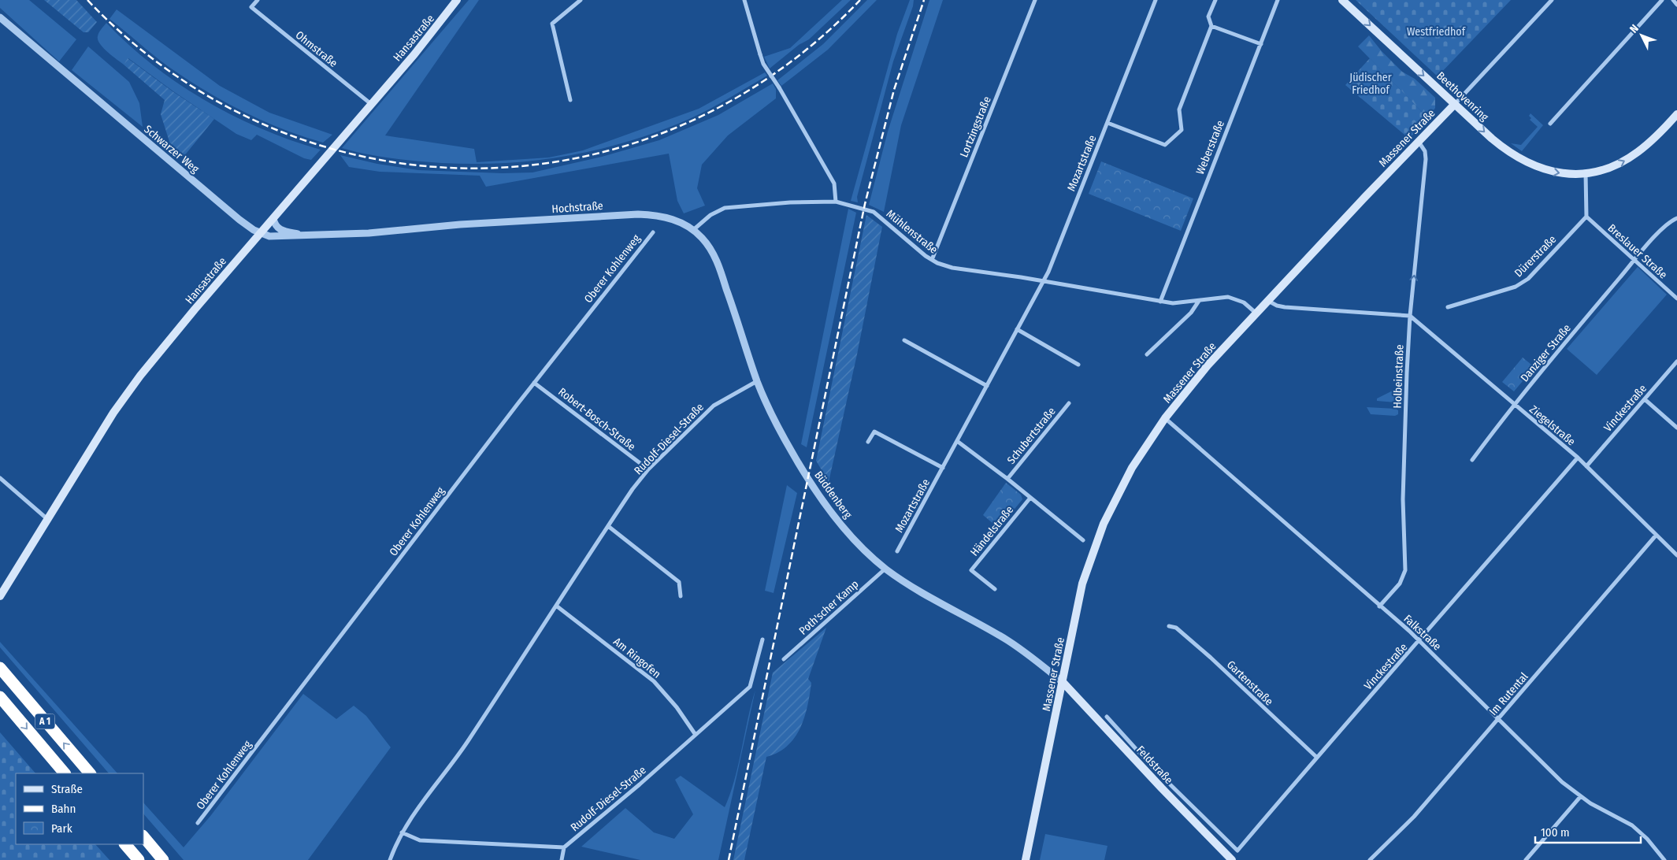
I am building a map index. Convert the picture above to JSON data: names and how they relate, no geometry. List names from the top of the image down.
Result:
{
  "streets": {
    "highway": ["A 1"],
    "main road": [
      "Hansastraße",
      "Beethovenring",
      "Massener Straße",
      "Feldstraße"
    ],
    "street": [
      "Ohmstraße",
      "Lortzingstraße",
      "Weberstraße",
      "Schwarzer Weg",
      "Mozartstraße",
      "Hochstraße",
      "Mühlenstraße",
      "Breslauer Straße",
      "Dürerstraße",
      "Oberer Kohlenweg",
      "Danziger Straße",
      "Holbeinstraße",
      "Vinckestraße",
      "Robert-Bosch-Straße",
      "Ziegelstraße",
      "Schubertstraße",
      "Rudolf-Diesel-Straße",
      "Büddenberg",
      "Händelstraße",
      "Poth'scher Kamp",
      "Falkstraße",
      "Am Ringofen",
      "Gartenstraße",
      "Im Rutental"
    ]
  },
  "crossings": [
    ["Hansastraße", "Ohmstraße"],
    ["Hansastraße", "Schwarzer Weg"],
    ["Hansastraße", "Hochstraße"],
    ["Beethovenring", "Massener Straße"],
    ["Lortzingstraße", "Mühlenstraße"],
    ["Massener Straße", "Mühlenstraße"],
    ["Massener Straße", "Holbeinstraße"],
    ["Massener Straße", "Büddenberg"],
    ["Massener Straße", "Falkstraße"],
    ["Massener Straße", "Feldstraße"],
    ["Weberstraße", "Mühlenstraße"],
    ["Schwarzer Weg", "Hochstraße"],
    ["Mozartstraße", "Mühlenstraße"],
    ["Hochstraße", "Büddenberg"],
    ["Breslauer Straße", "Dürerstraße"],
    ["Breslauer Straße", "Danziger Straße"],
    ["Oberer Kohlenweg", "Robert-Bosch-Straße"],
    ["Danziger Straße", "Ziegelstraße"],
    ["Holbeinstraße", "Ziegelstraße"],
    ["Holbeinstraße", "Falkstraße"],
    ["Vinckestraße", "Ziegelstraße"],
    ["Vinckestraße", "Falkstraße"],
    ["Vinckestraße", "Gartenstraße"],
    ["Vinckestraße", "Feldstraße"],
    ["Robert-Bosch-Straße", "Rudolf-Diesel-Straße"],
    ["Ziegelstraße", "Im Rutental"],
    ["Rudolf-Diesel-Straße", "Büddenberg"],
    ["Rudolf-Diesel-Straße", "Am Ringofen"],
    ["Büddenberg", "Poth'scher Kamp"],
    ["Büddenberg", "Feldstraße"],
    ["Falkstraße", "Im Rutental"]
  ],
  "one_way": ["Beethovenring", "Holbeinstraße"],
  "parks": ["Westfriedhof", "Jüdischer Friedhof"],
  "legend": ["Straße", "Bahn", "Park"],
  "scale_bar": "100 m",
  "north": "top left"
}
